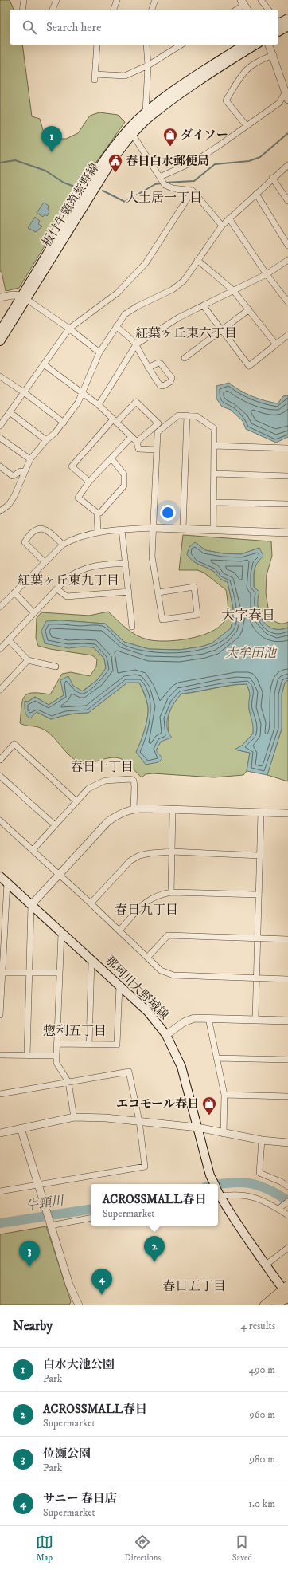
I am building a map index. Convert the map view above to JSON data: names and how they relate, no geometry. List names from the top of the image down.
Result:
{
  "streets": {
    "main road": ["板付牛頸筑紫野線", "那珂川大野城線"]
  },
  "districts": [
    "大土居一丁目",
    "紅葉ヶ丘東六丁目",
    "紅葉ヶ丘東九丁目",
    "大字春日",
    "春日十丁目",
    "春日九丁目",
    "惣利五丁目",
    "春日五丁目"
  ],
  "water": ["大牟田池", "牛頸川"],
  "places": {
    "shop": ["ダイソー", "エコモール春日"],
    "public building": ["春日白水郵便局"]
  },
  "page": {
    "search": "Search here",
    "pins": [
      "1",
      "2",
      "3",
      "4"
    ],
    "popup": ["ACROSSMALL春日", "Supermarket"],
    "heading": ["Nearby", "4 results"],
    "list": [
      {
        "mark": "1",
        "name": "白水大池公園",
        "note": "Park",
        "value": "490 m"
      },
      {
        "mark": "2",
        "name": "ACROSSMALL春日",
        "note": "Supermarket",
        "value": "960 m"
      },
      {
        "mark": "3",
        "name": "位瀬公園",
        "note": "Park",
        "value": "980 m"
      },
      {
        "mark": "4",
        "name": "サニー 春日店",
        "note": "Supermarket",
        "value": "1.0 km"
      }
    ],
    "nav": ["Map", "Directions", "Saved"]
  }
}
